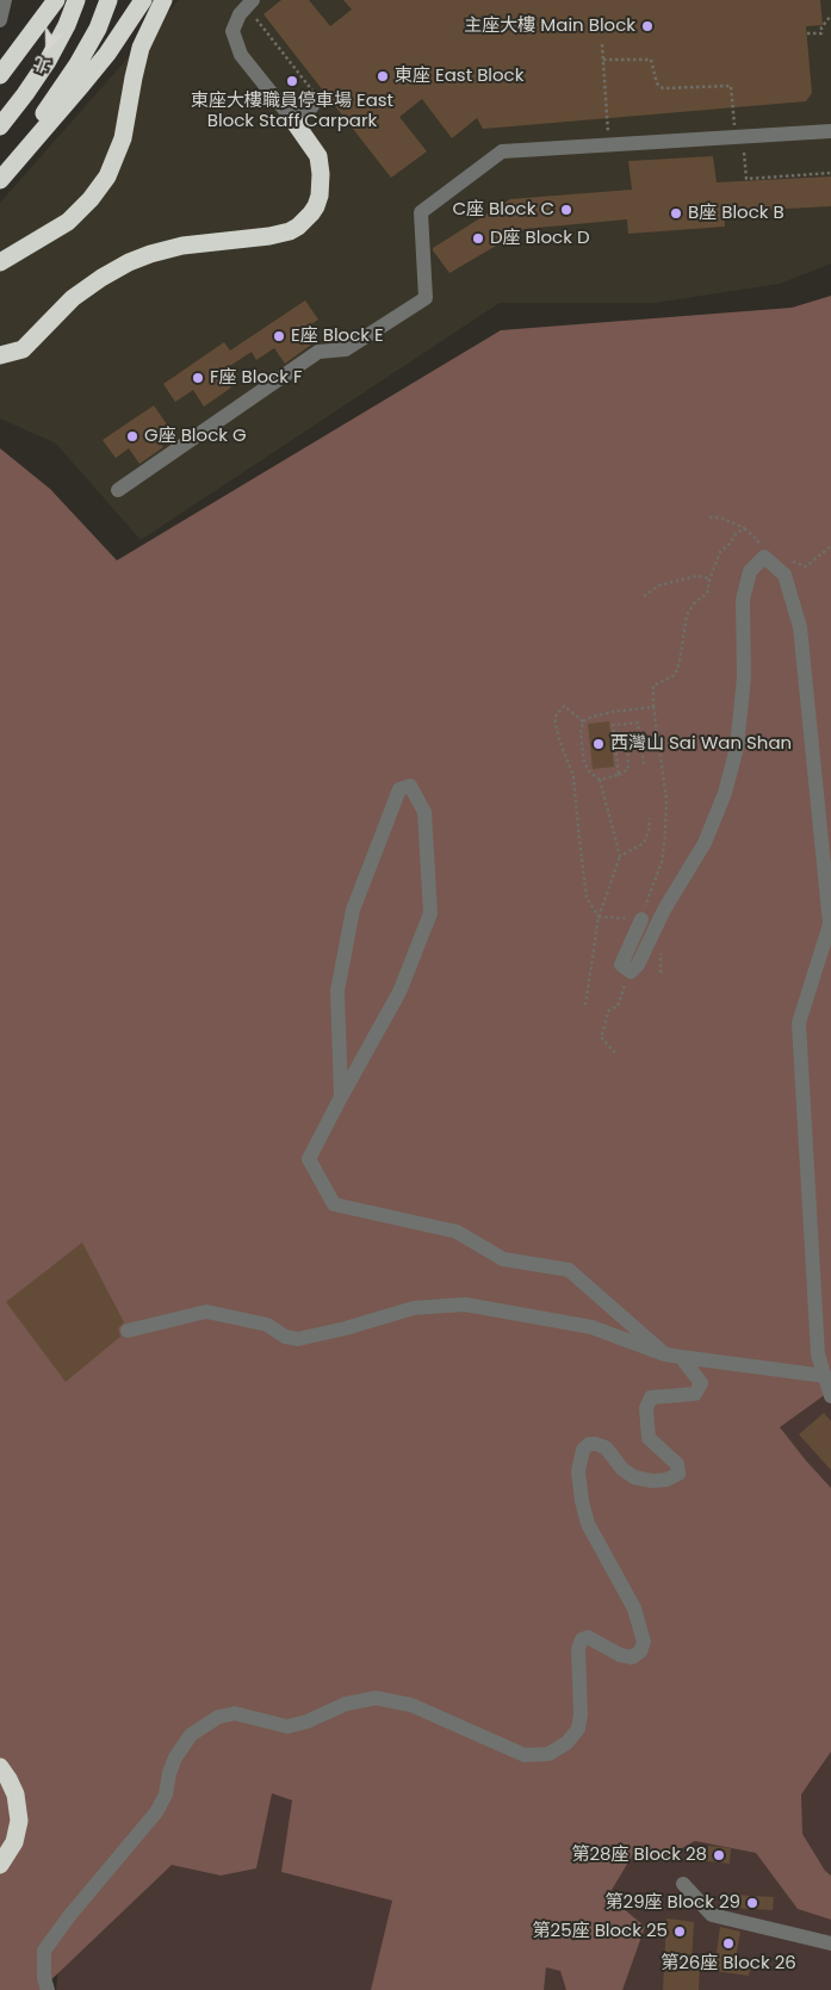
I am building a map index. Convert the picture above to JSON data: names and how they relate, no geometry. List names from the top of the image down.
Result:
{
  "places": [
    "主座大樓 Main Block",
    "東座 East Block",
    "東座大樓職員停車場 East Block Staff Carpark",
    "C座 Block C",
    "B座 Block B",
    "D座 Block D",
    "E座 Block E",
    "F座 Block F",
    "G座 Block G",
    "西灣山 Sai Wan Shan",
    "第28座 Block 28",
    "第29座 Block 29",
    "第25座 Block 25",
    "第26座 Block 26"
  ],
  "north": "bottom"
}
